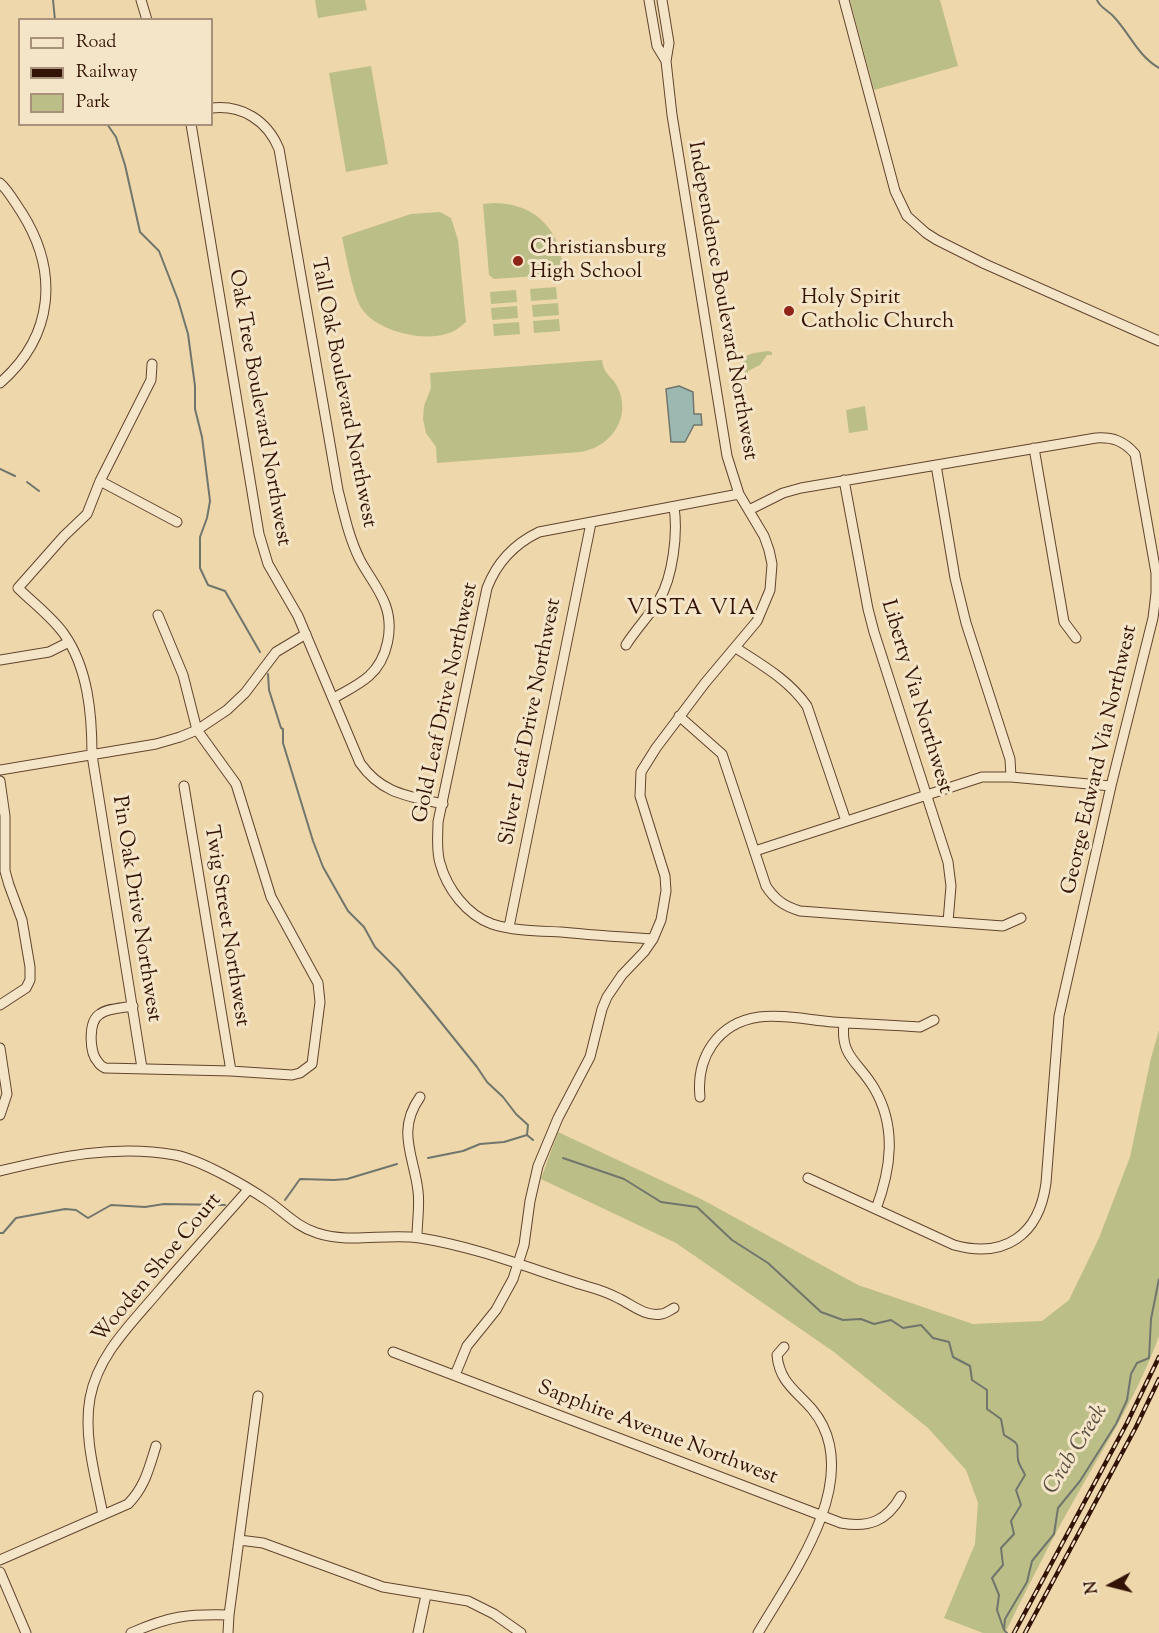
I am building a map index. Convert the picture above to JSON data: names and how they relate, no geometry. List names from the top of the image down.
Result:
{
  "streets": {
    "street": [
      "Independence Boulevard Northwest",
      "Tall Oak Boulevard Northwest",
      "Oak Tree Boulevard Northwest",
      "Liberty Via Northwest",
      "Gold Leaf Drive Northwest",
      "Silver Leaf Drive Northwest",
      "George Edward Via Northwest",
      "Pin Oak Drive Northwest",
      "Twig Street Northwest",
      "Wooden Shoe Court",
      "Sapphire Avenue Northwest"
    ]
  },
  "crossings": [
    ["Independence Boulevard Northwest", "Gold Leaf Drive Northwest"],
    ["Independence Boulevard Northwest", "George Edward Via Northwest"],
    ["Independence Boulevard Northwest", "Sapphire Avenue Northwest"],
    ["Tall Oak Boulevard Northwest", "Oak Tree Boulevard Northwest"],
    ["Oak Tree Boulevard Northwest", "Gold Leaf Drive Northwest"],
    ["Liberty Via Northwest", "George Edward Via Northwest"],
    ["Gold Leaf Drive Northwest", "Silver Leaf Drive Northwest"]
  ],
  "districts": ["VISTA VIA"],
  "water": ["Crab Creek"],
  "places": ["Christiansburg High School", "Holy Spirit Catholic Church"],
  "legend": ["Road", "Railway", "Park"],
  "north": "left"
}
